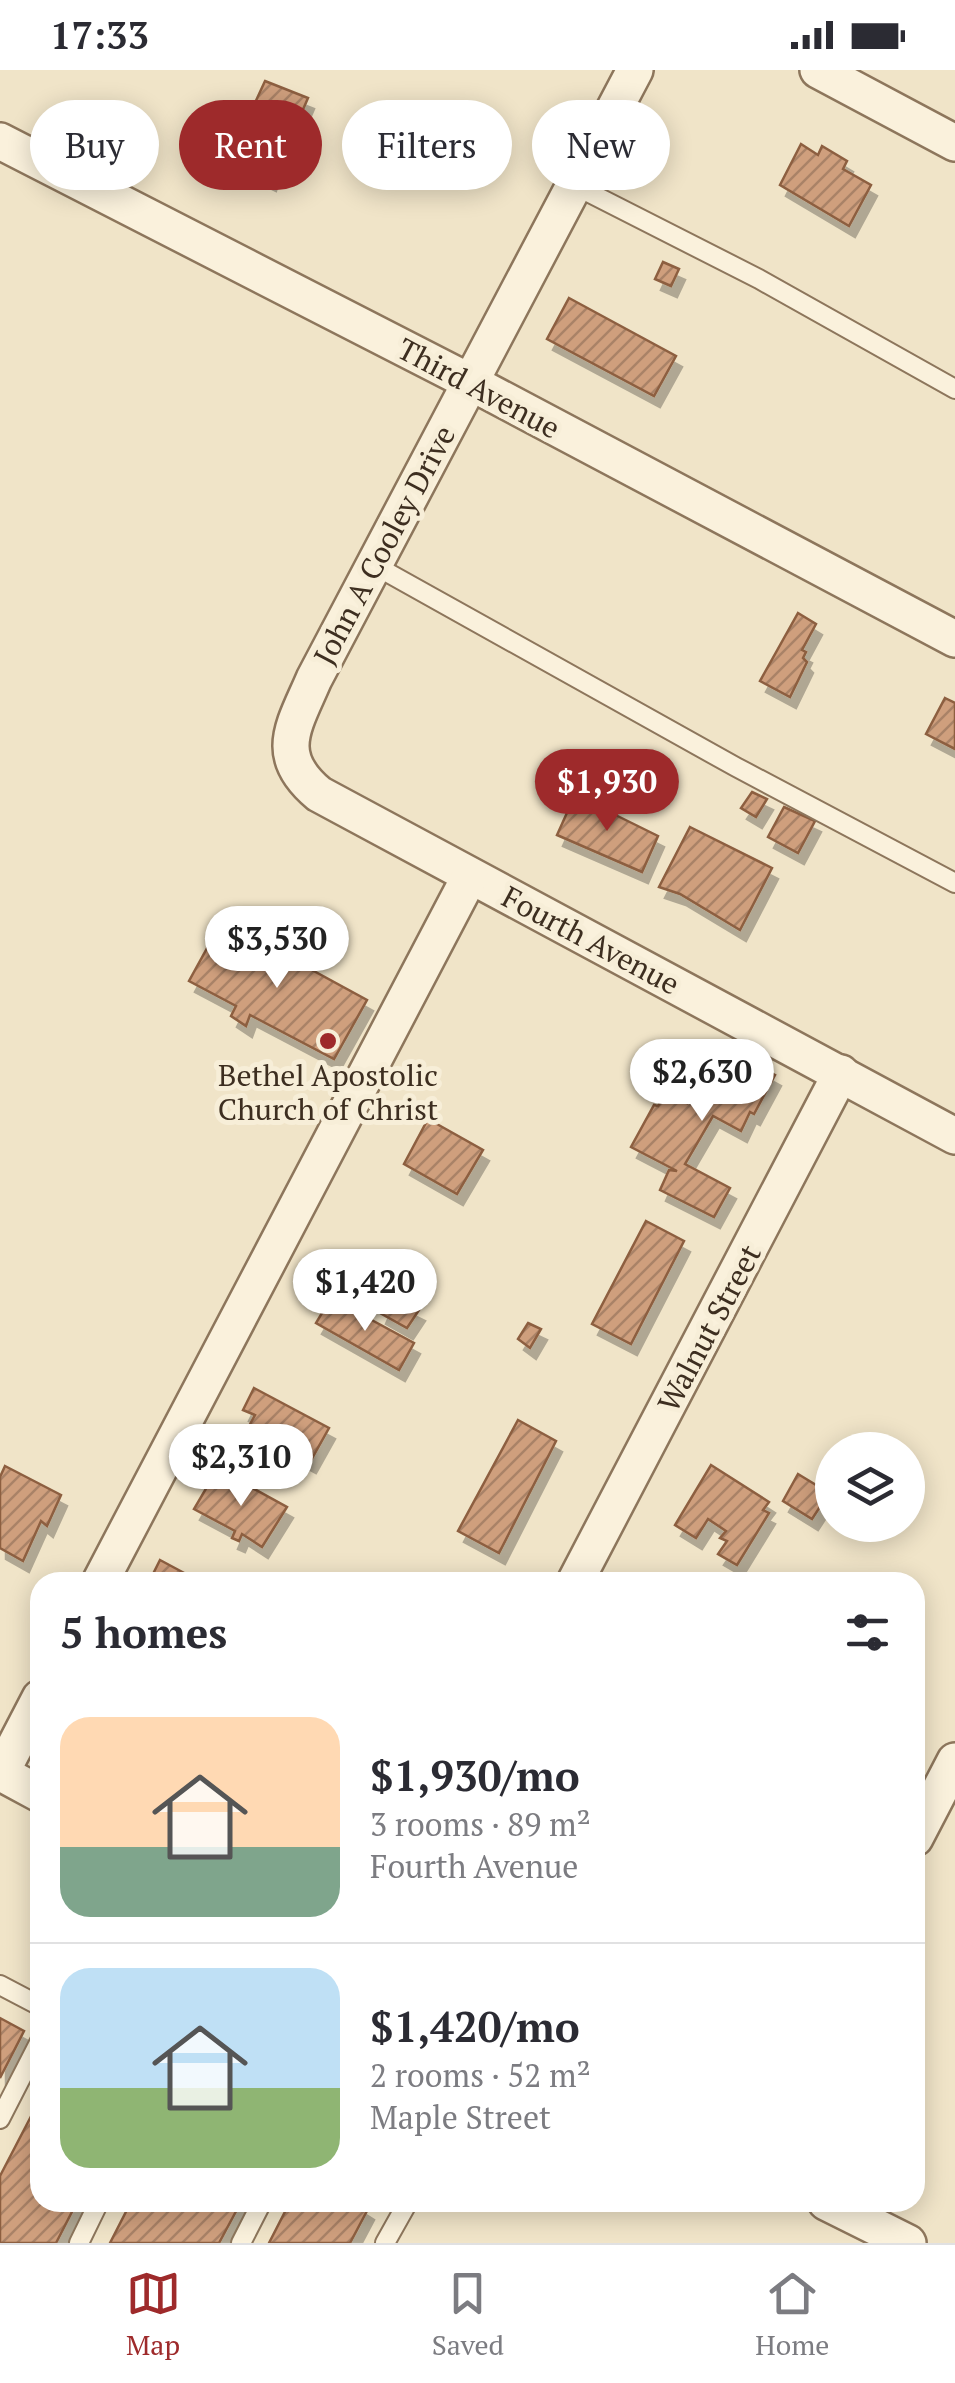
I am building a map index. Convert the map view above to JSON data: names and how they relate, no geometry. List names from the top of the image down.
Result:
{
  "streets": {
    "street": [
      "Third Avenue",
      "John A Cooley Drive",
      "Fourth Avenue",
      "Walnut Street"
    ]
  },
  "crossings": [
    ["Third Avenue", "John A Cooley Drive"],
    ["John A Cooley Drive", "Fourth Avenue"],
    ["Fourth Avenue", "Walnut Street"]
  ],
  "places": ["Bethel Apostolic Church of Christ"],
  "page": {
    "status": "17:33",
    "chip": [
      "Buy",
      "Rent",
      "Filters",
      "New"
    ],
    "price": [
      "$1,930",
      "$3,530",
      "$2,630",
      "$1,420",
      "$2,310"
    ],
    "heading": "5 homes",
    "list": [
      {
        "name": "$1,930/mo",
        "note": "3 rooms · 89 m² · Fourth Avenue"
      },
      {
        "name": "$1,420/mo",
        "note": "2 rooms · 52 m² · Maple Street"
      }
    ],
    "tabs": ["Map", "Saved", "Home"]
  }
}
